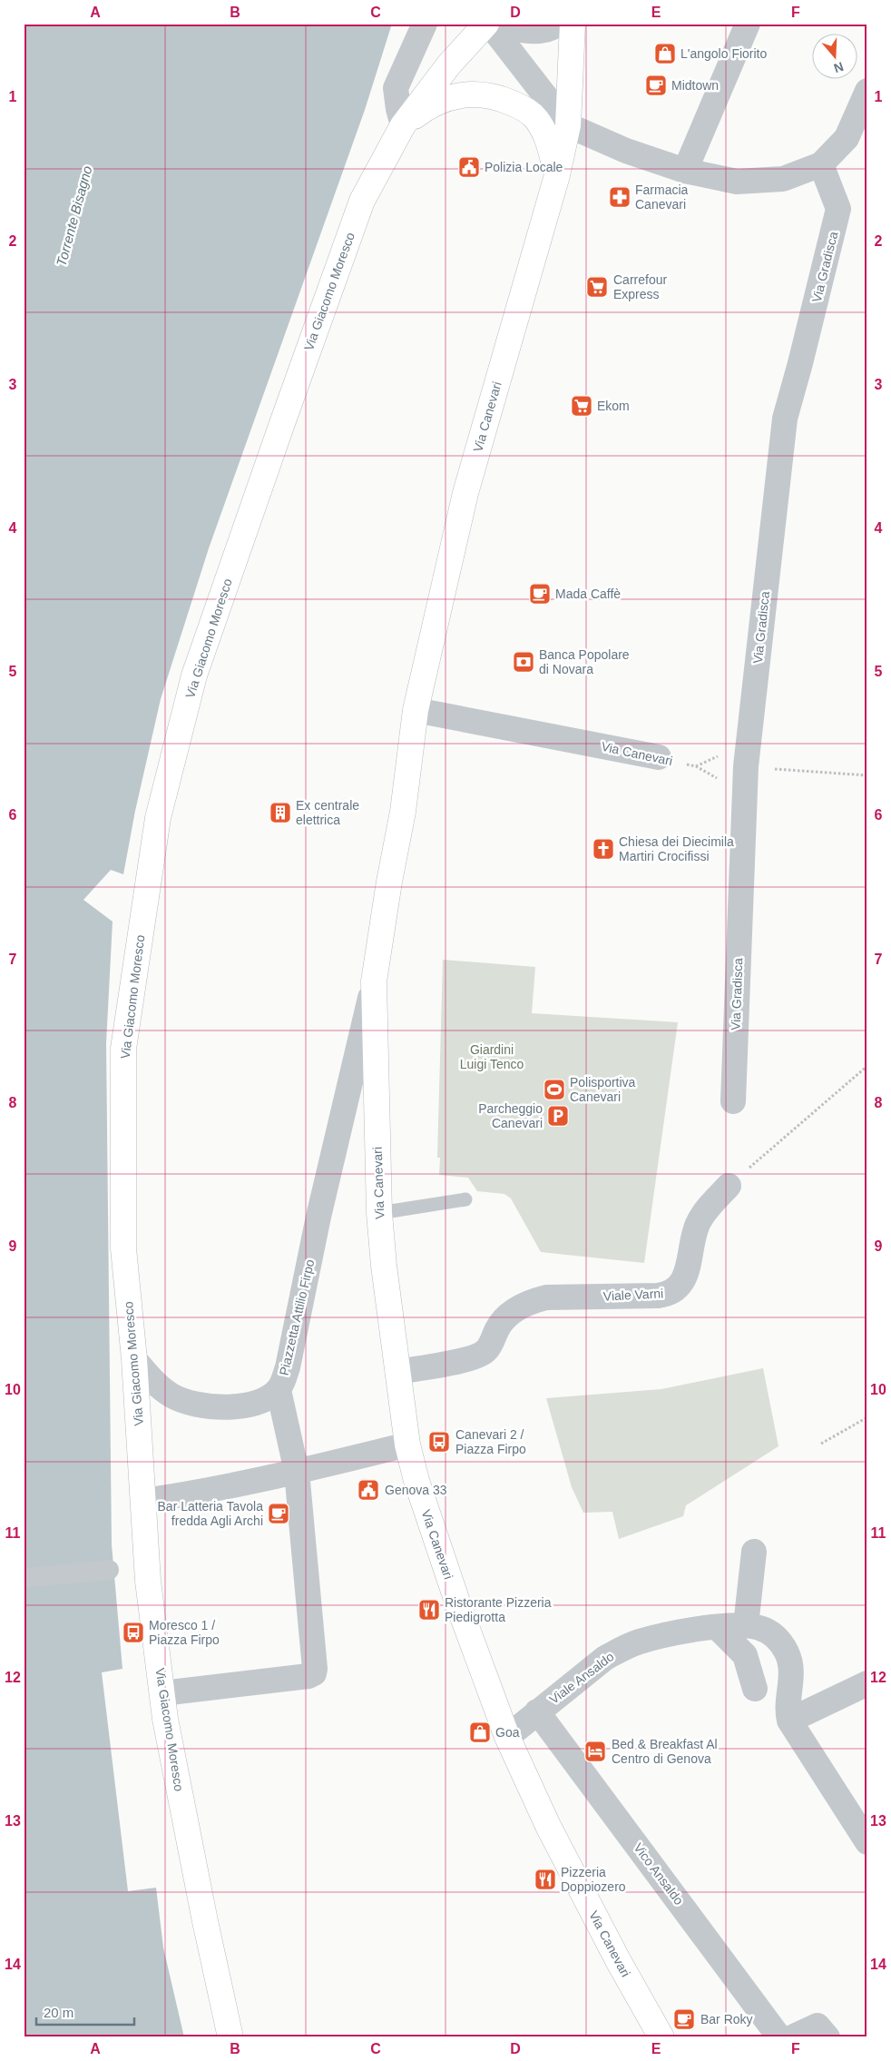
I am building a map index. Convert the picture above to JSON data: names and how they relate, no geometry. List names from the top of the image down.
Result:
{
  "streets": {
    "main road": ["Via Giacomo Moresco", "Via Canevari"],
    "street": [
      "Via Gradisca",
      "Viale Varni",
      "Piazzetta Attilio Firpo",
      "Viale Ansaldo",
      "Vico Ansaldo"
    ]
  },
  "crossings": [
    ["Via Gradisca", "Via Canevari"],
    ["Via Giacomo Moresco", "Piazzetta Attilio Firpo"],
    ["Via Canevari", "Viale Varni"],
    ["Via Canevari", "Piazzetta Attilio Firpo"],
    ["Via Canevari", "Viale Ansaldo"],
    ["Viale Ansaldo", "Vico Ansaldo"]
  ],
  "water": ["Torrente Bisagno"],
  "parks": ["Giardini Luigi Tenco"],
  "places": {
    "shop": ["L'angolo Fiorito", "Goa"],
    "cafe": [
      "Midtown",
      "Mada Caffè",
      "Bar Latteria Tavola fredda Agli Archi",
      "Bar Roky"
    ],
    "public building": ["Polizia Locale", "Genova 33"],
    "pharmacy": ["Farmacia Canevari"],
    "supermarket": ["Carrefour Express", "Ekom"],
    "bank": ["Banca Popolare di Novara"],
    "building": ["Ex centrale elettrica"],
    "church": ["Chiesa dei Diecimila Martiri Crocifissi"],
    "sports": ["Polisportiva Canevari"],
    "parking": ["Parcheggio Canevari"],
    "bus stop": ["Canevari 2 / Piazza Firpo", "Moresco 1 / Piazza Firpo"],
    "restaurant": ["Ristorante Pizzeria Piedigrotta", "Pizzeria Doppiozero"],
    "hotel": ["Bed & Breakfast Al Centro di Genova"]
  },
  "scale_bar": "20 m",
  "north": "bottom",
  "grid": {
    "columns": [
      "A",
      "B",
      "C",
      "D",
      "E",
      "F"
    ],
    "rows": [
      "1",
      "2",
      "3",
      "4",
      "5",
      "6",
      "7",
      "8",
      "9",
      "10",
      "11",
      "12",
      "13",
      "14"
    ]
  }
}
